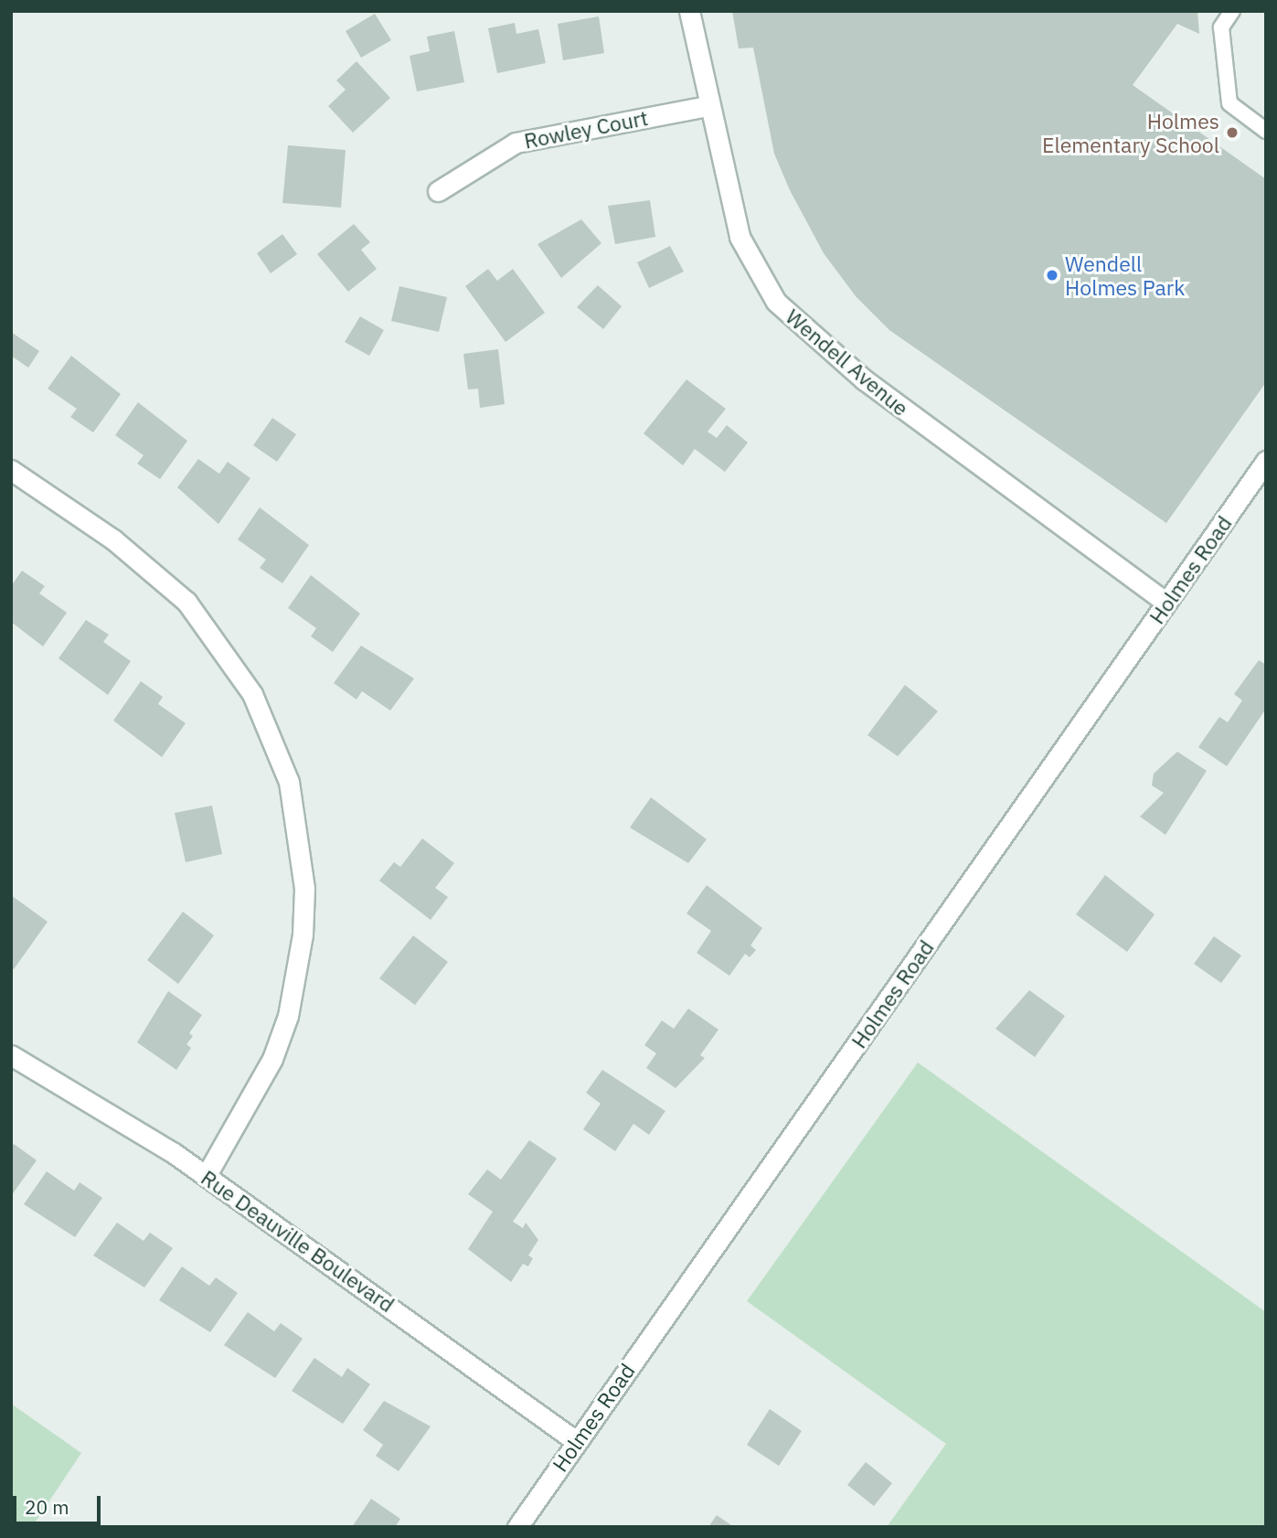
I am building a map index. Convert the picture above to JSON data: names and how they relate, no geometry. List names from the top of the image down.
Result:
{
  "streets": {
    "street": [
      "Rowley Court",
      "Wendell Avenue",
      "Holmes Road",
      "Rue Deauville Boulevard"
    ]
  },
  "crossings": [
    ["Rowley Court", "Wendell Avenue"],
    ["Wendell Avenue", "Holmes Road"],
    ["Holmes Road", "Rue Deauville Boulevard"]
  ],
  "places": ["Holmes Elementary School", "Wendell Holmes Park"],
  "scale_bar": "20 m"
}
